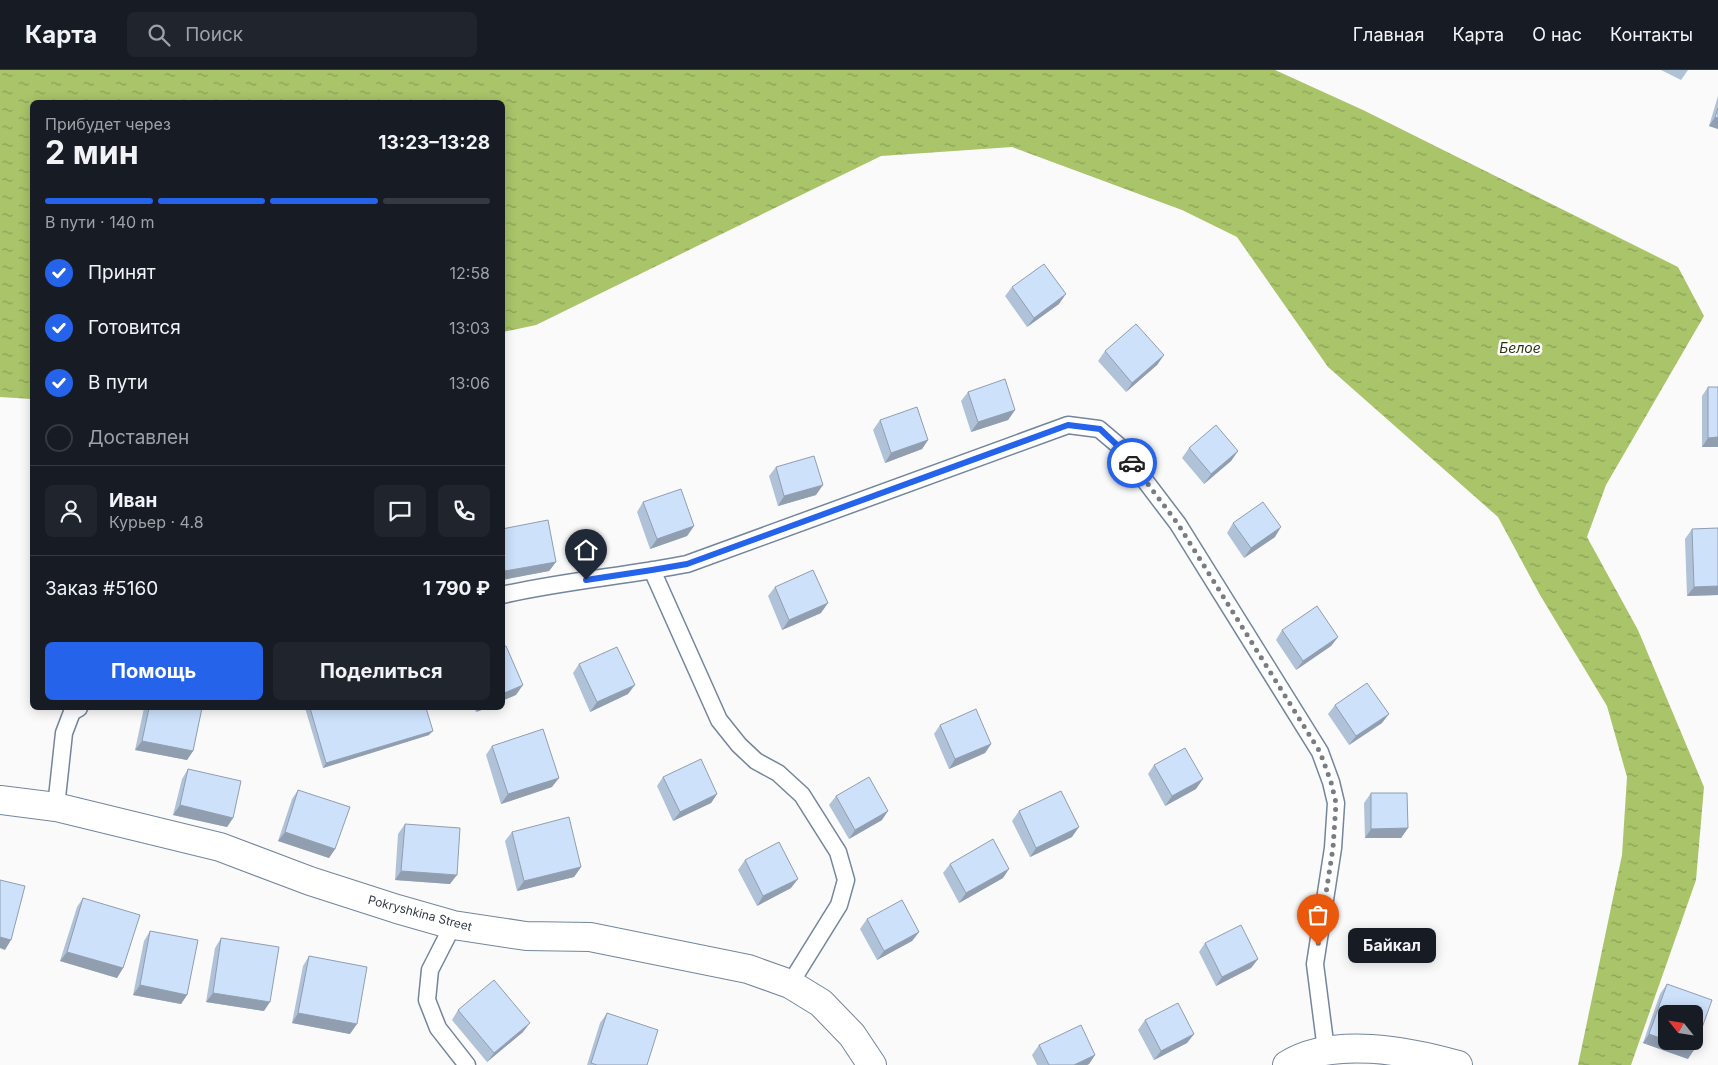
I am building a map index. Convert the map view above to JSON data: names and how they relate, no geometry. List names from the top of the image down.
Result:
{
  "streets": {
    "street": ["Pokryshkina Street"]
  },
  "water": ["Белое"],
  "places": ["Байкал"],
  "north": "top left",
  "page": {
    "header": "Карта",
    "search": "Поиск",
    "nav": [
      "Главная",
      "Карта",
      "О нас",
      "Контакты"
    ],
    "heading": ["2 мин", "Прибудет через", "13:23–13:28"],
    "panel": [
      "Иван",
      "Курьер · 4.8",
      "Заказ #5160",
      "1 790 ₽"
    ],
    "bar": "В пути · 140 m",
    "list": [
      ["Принят", "12:58"],
      ["Готовится", "13:03"],
      ["В пути", "13:06"],
      "Доставлен"
    ],
    "buttons": ["Помощь", "Поделиться"],
    "bubble": "Байкал"
  }
}
